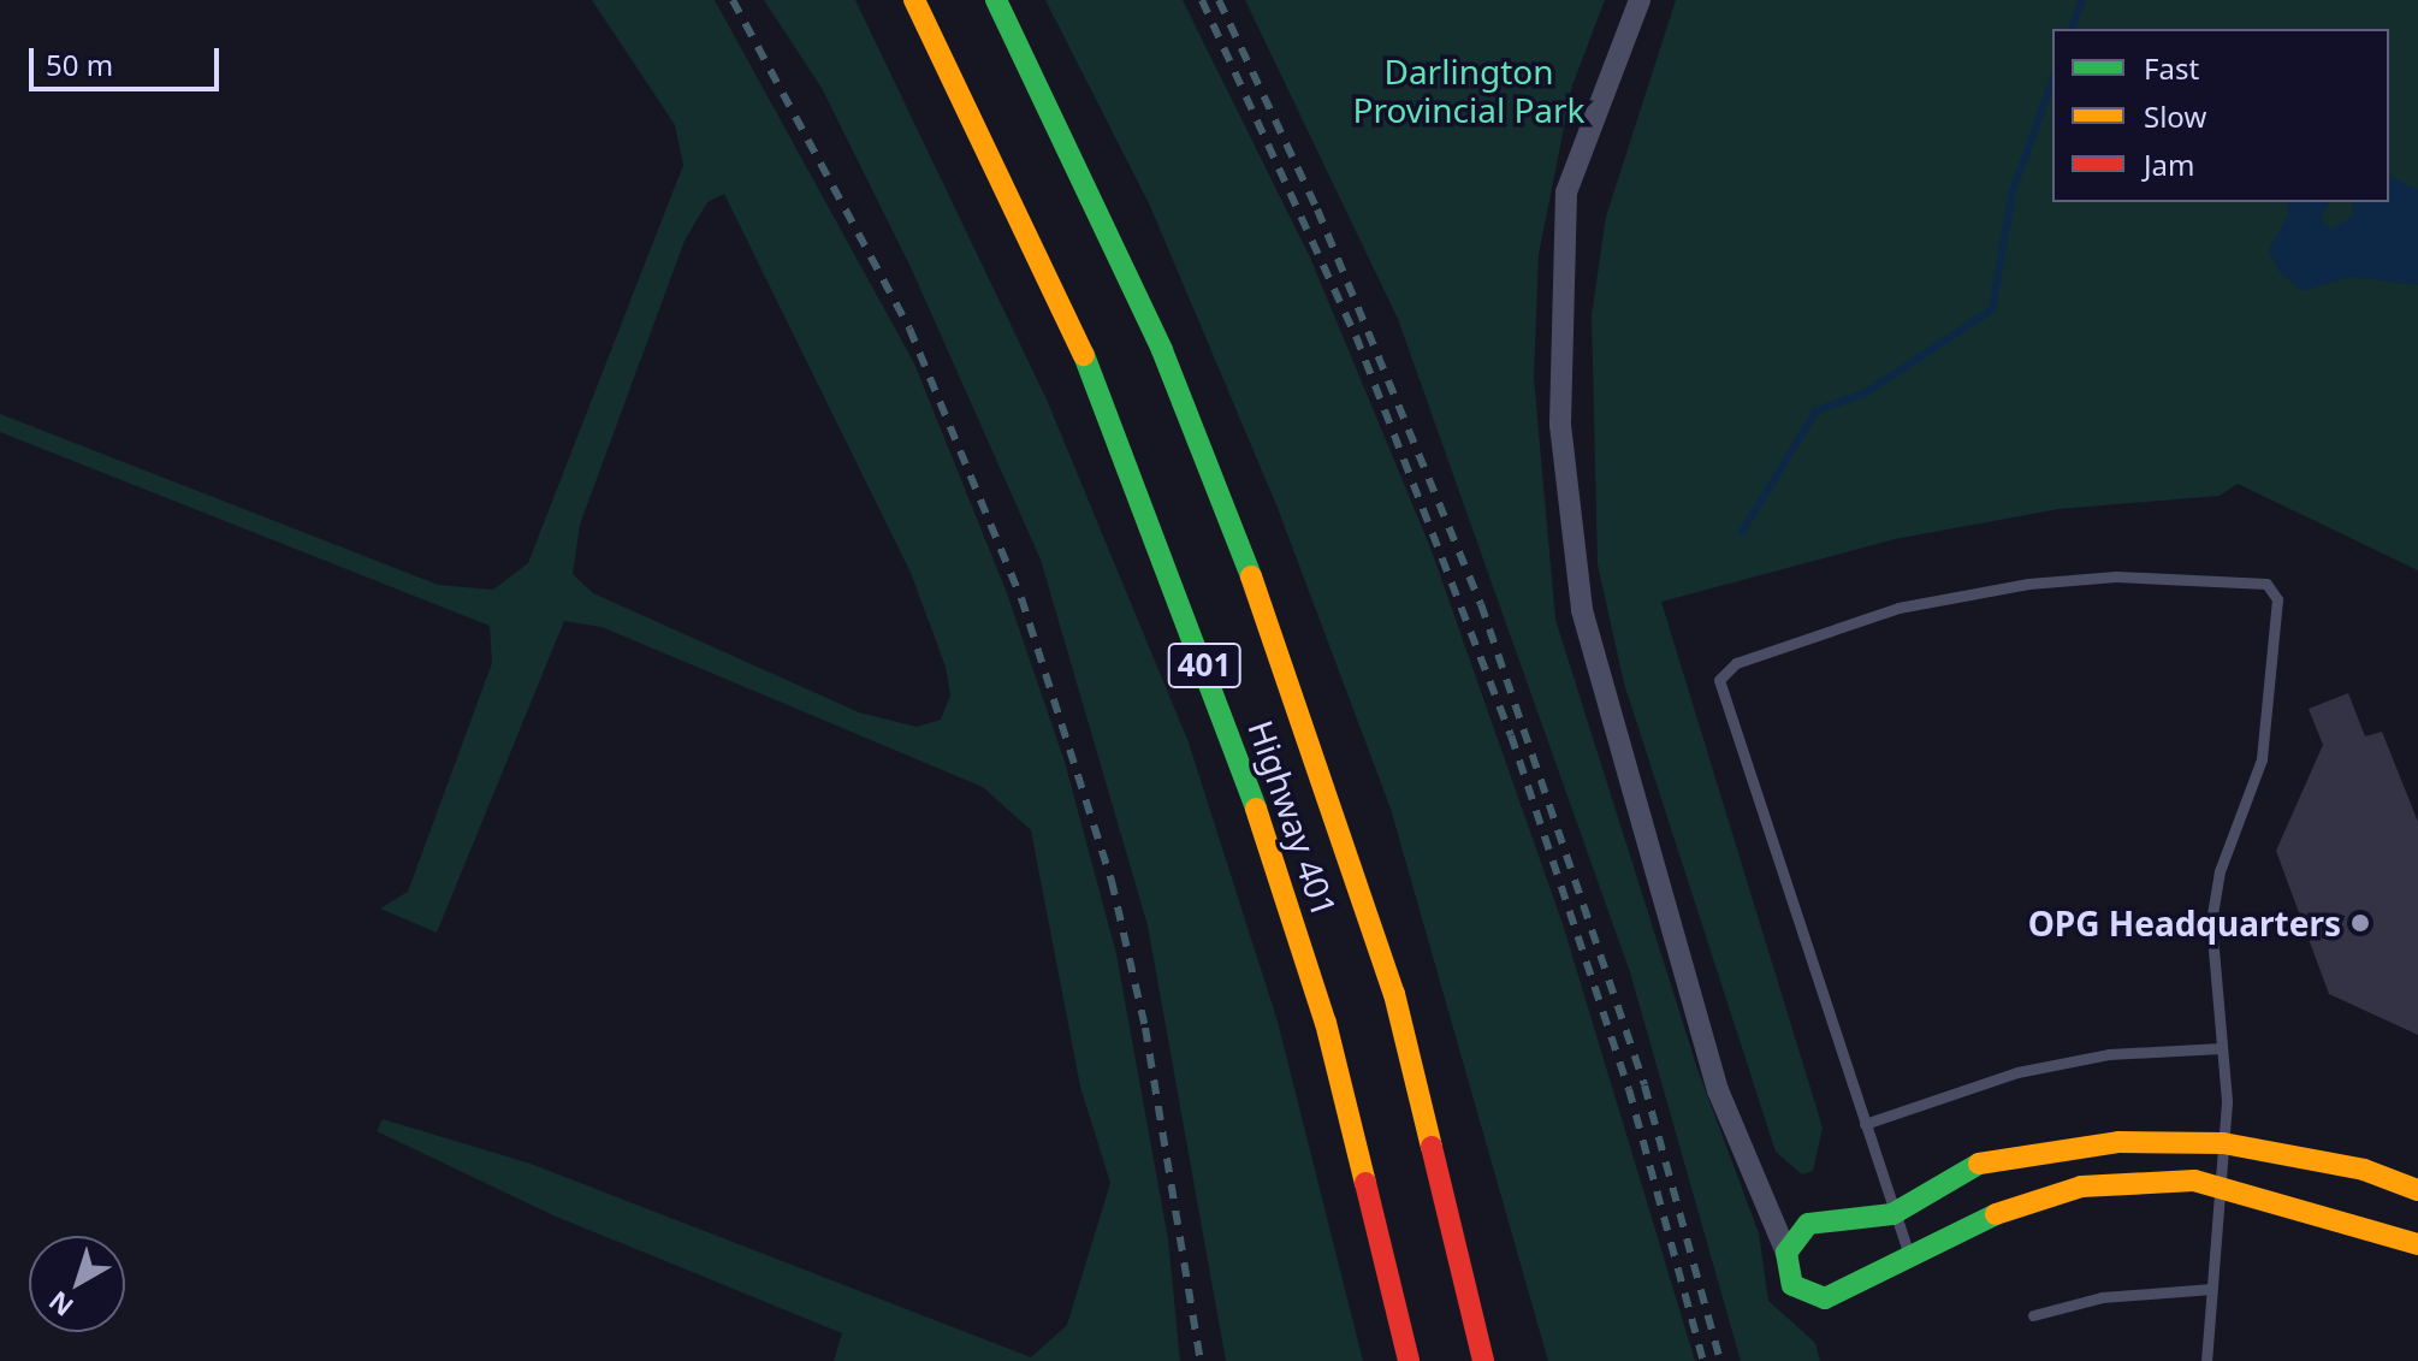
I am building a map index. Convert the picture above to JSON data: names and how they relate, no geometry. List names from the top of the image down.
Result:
{
  "streets": {
    "main road": ["401", "Highway 401"]
  },
  "parks": ["Darlington Provincial Park"],
  "places": ["OPG Headquarters"],
  "legend": ["Fast", "Slow", "Jam"],
  "scale_bar": "50 m",
  "north": "bottom left"
}
